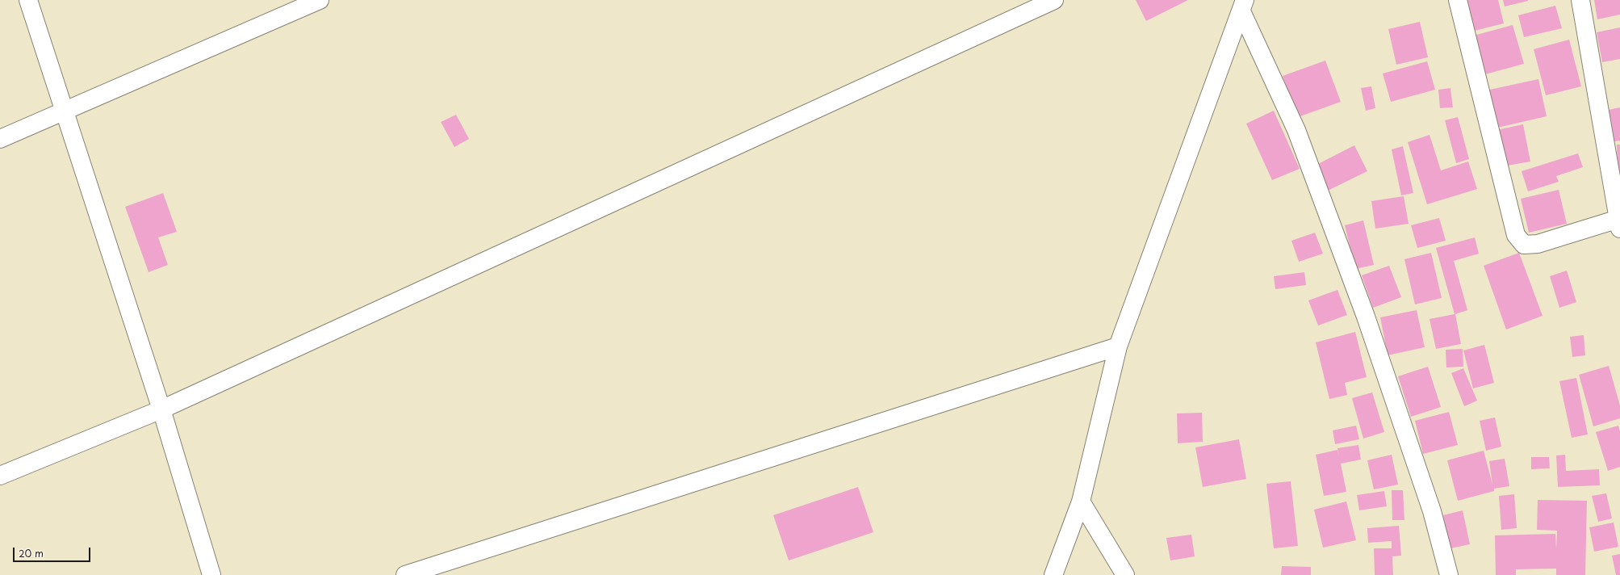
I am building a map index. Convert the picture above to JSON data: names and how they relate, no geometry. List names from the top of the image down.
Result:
{
  "scale_bar": "20 m"
}
